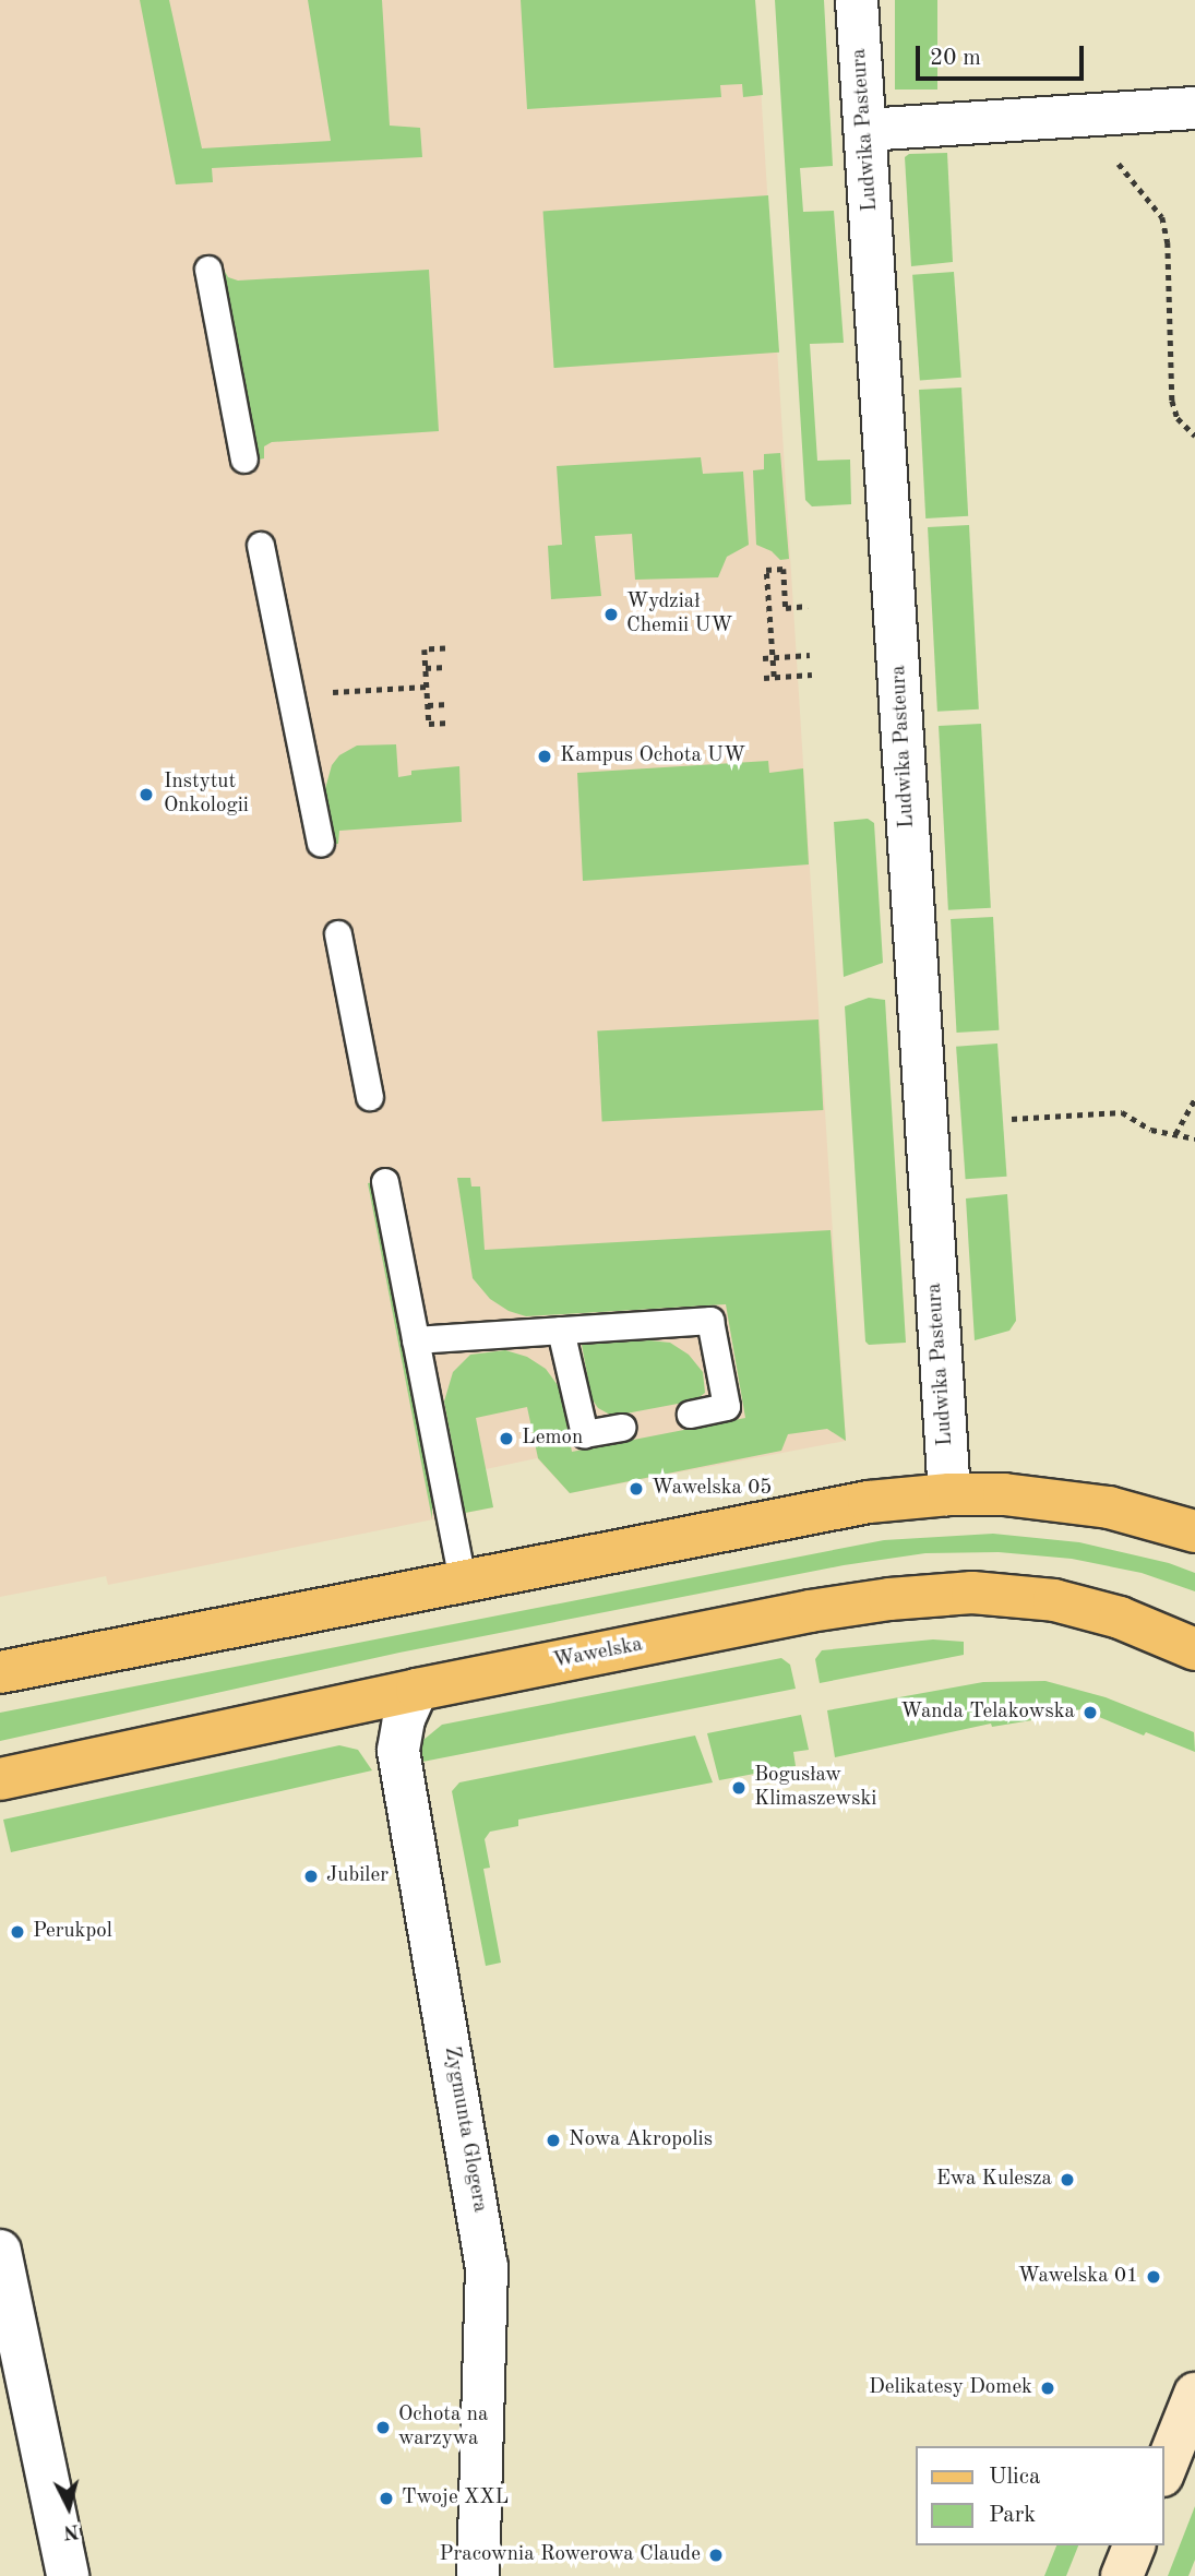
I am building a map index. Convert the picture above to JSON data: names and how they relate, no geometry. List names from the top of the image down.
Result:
{
  "streets": {
    "main road": ["Wawelska"],
    "street": ["Ludwika Pasteura", "Zygmunta Glogera"]
  },
  "crossings": [
    ["Wawelska", "Zygmunta Glogera"]
  ],
  "places": [
    "Wydział Chemii UW",
    "Kampus Ochota UW",
    "Instytut Onkologii",
    "Lemon",
    "Wawelska 05",
    "Wanda Telakowska",
    "Bogusław Klimaszewski",
    "Jubiler",
    "Perukpol",
    "Nowa Akropolis",
    "Ewa Kulesza",
    "Wawelska 01",
    "Delikatesy Domek",
    "Ochota na warzywa",
    "Twoje XXL",
    "Pracownia Rowerowa Claude"
  ],
  "legend": ["Ulica", "Park"],
  "scale_bar": "20 m",
  "north": "bottom"
}
